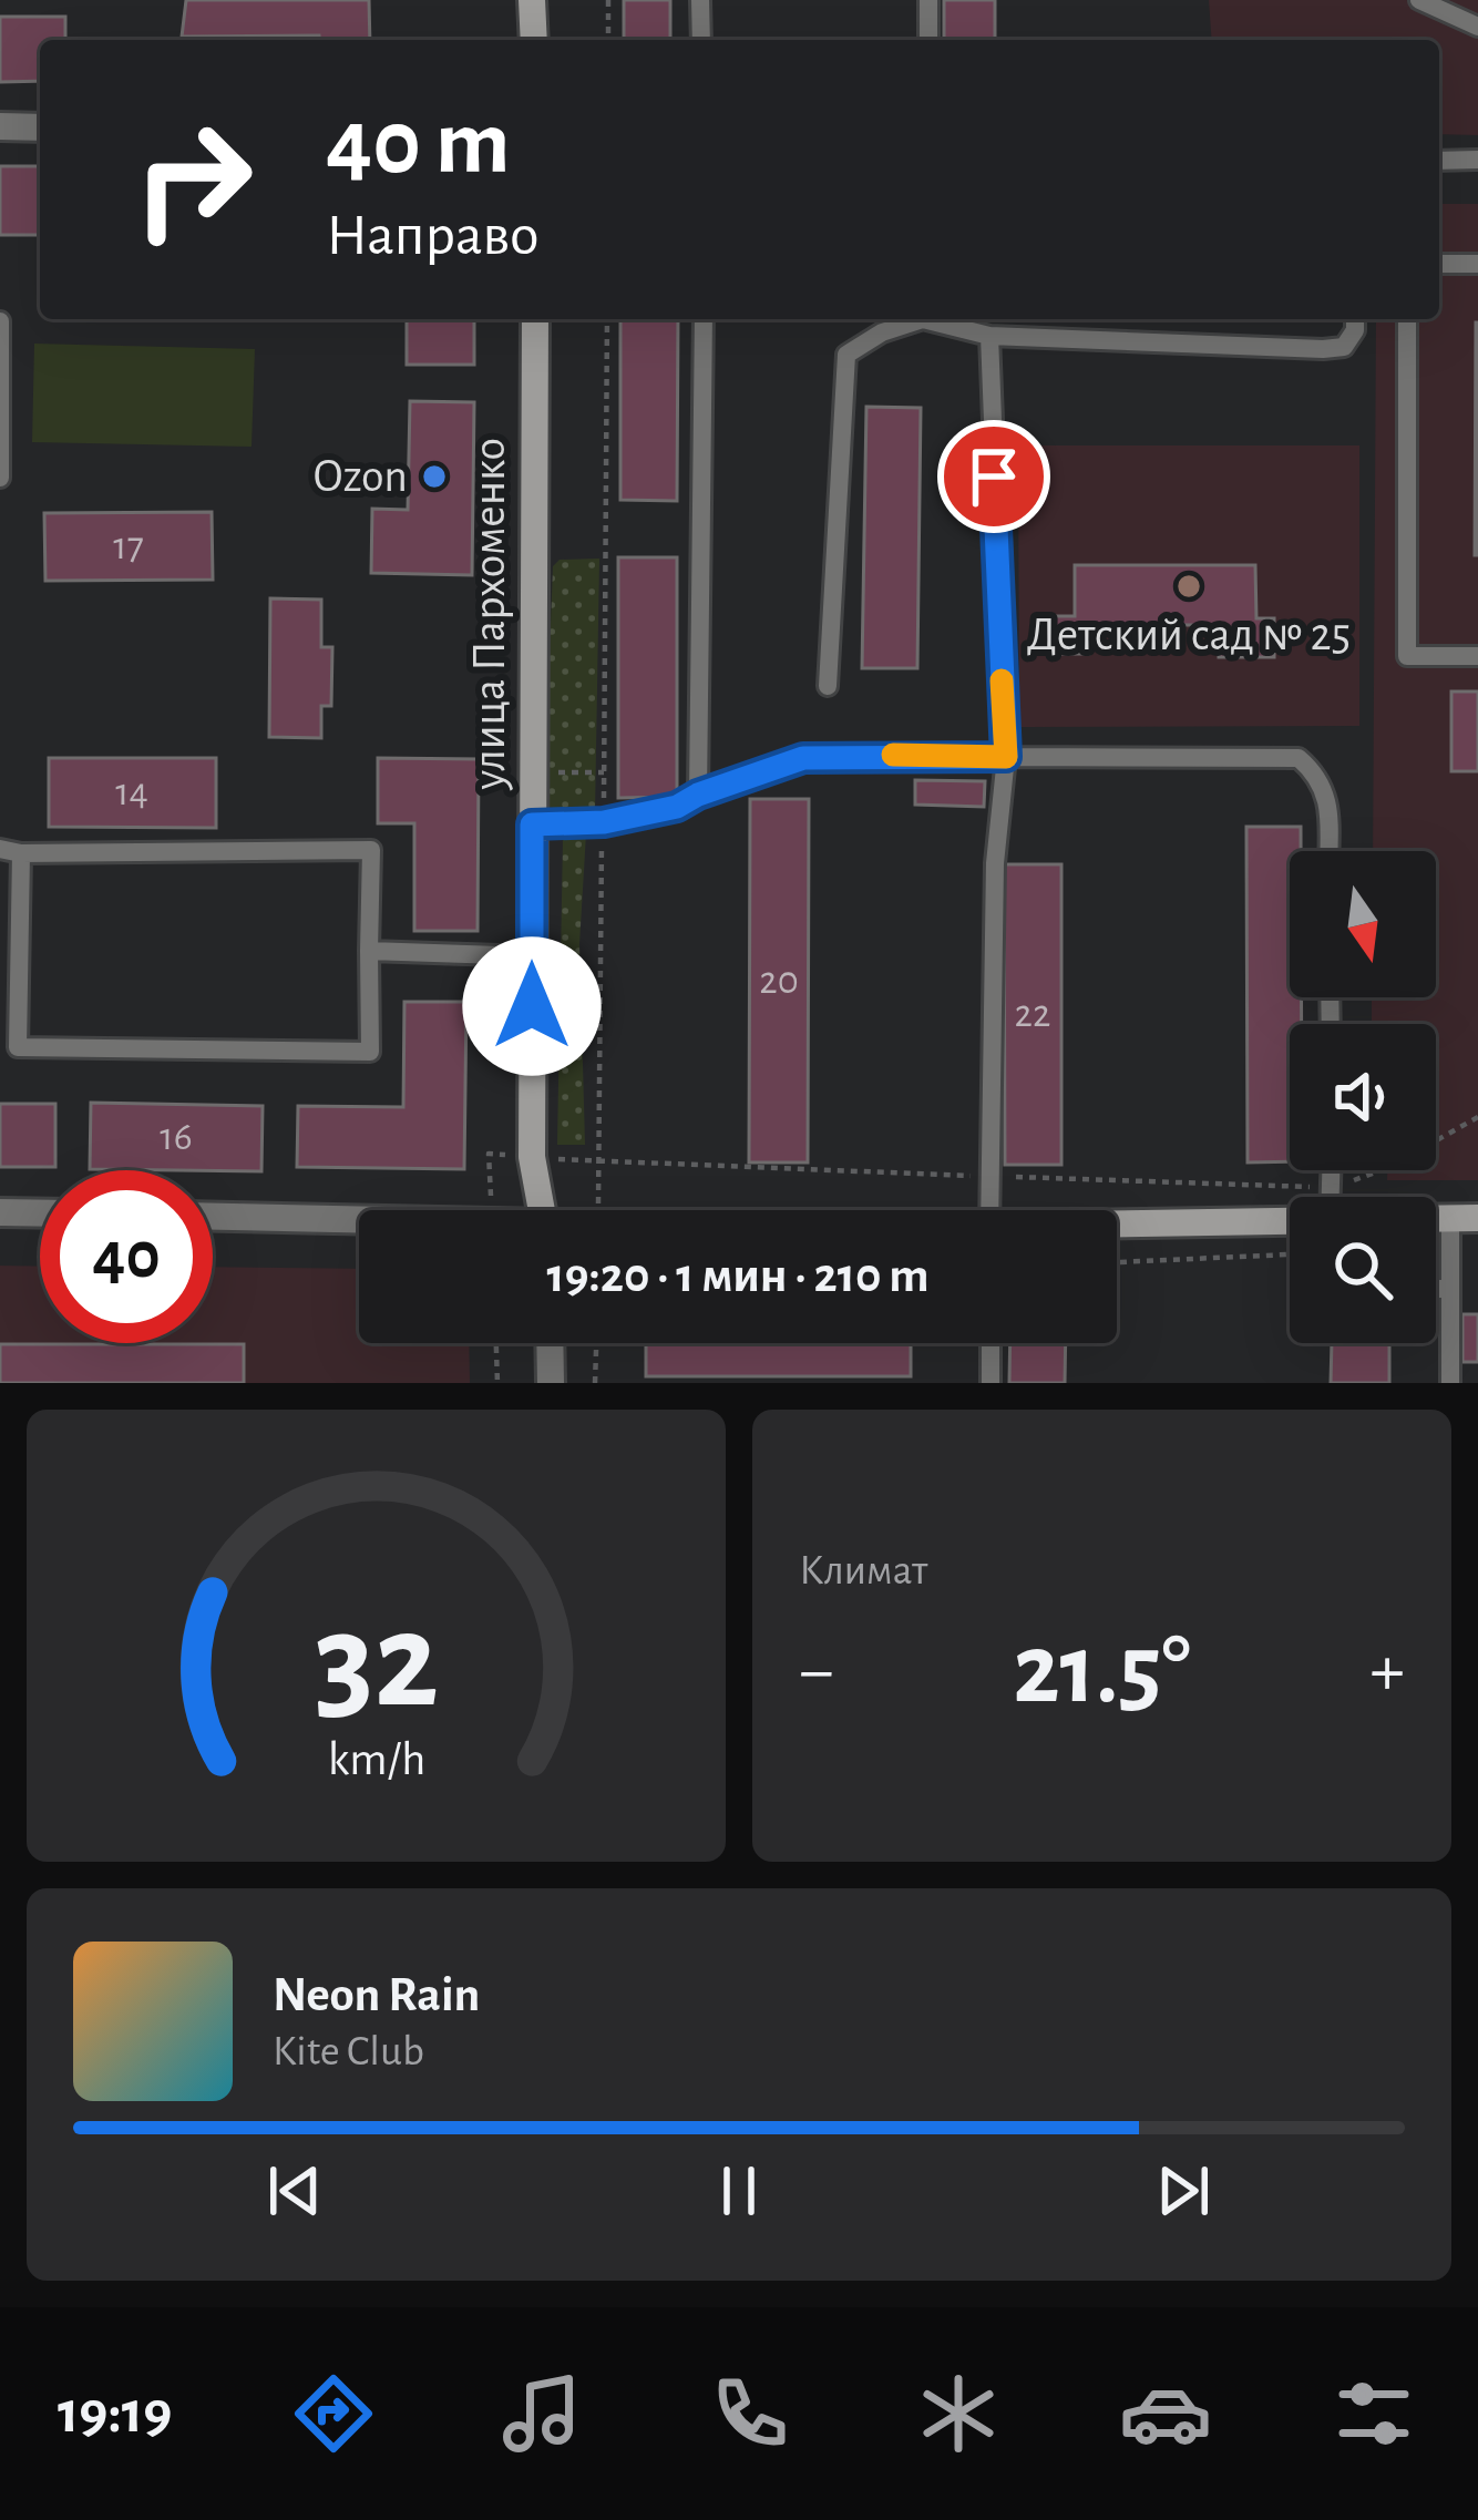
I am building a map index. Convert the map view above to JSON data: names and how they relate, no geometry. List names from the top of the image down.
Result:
{
  "streets": {
    "street": ["улица Пархоменко"]
  },
  "places": ["Ozon", "Детский сад № 25"],
  "house_numbers": [
    "17",
    "14",
    "20",
    "22",
    "16"
  ],
  "north": "bottom",
  "page": {
    "turn": ["40 m", "Направо"],
    "limit": "40",
    "trip": "19:20 · 1 мин · 210 m",
    "tile": "Климат",
    "heat": ["−", "21.5°", "+"],
    "song": ["Neon Rain", "Kite Club"],
    "tabs": "19:19",
    "gauge": ["32", "km/h"]
  }
}
